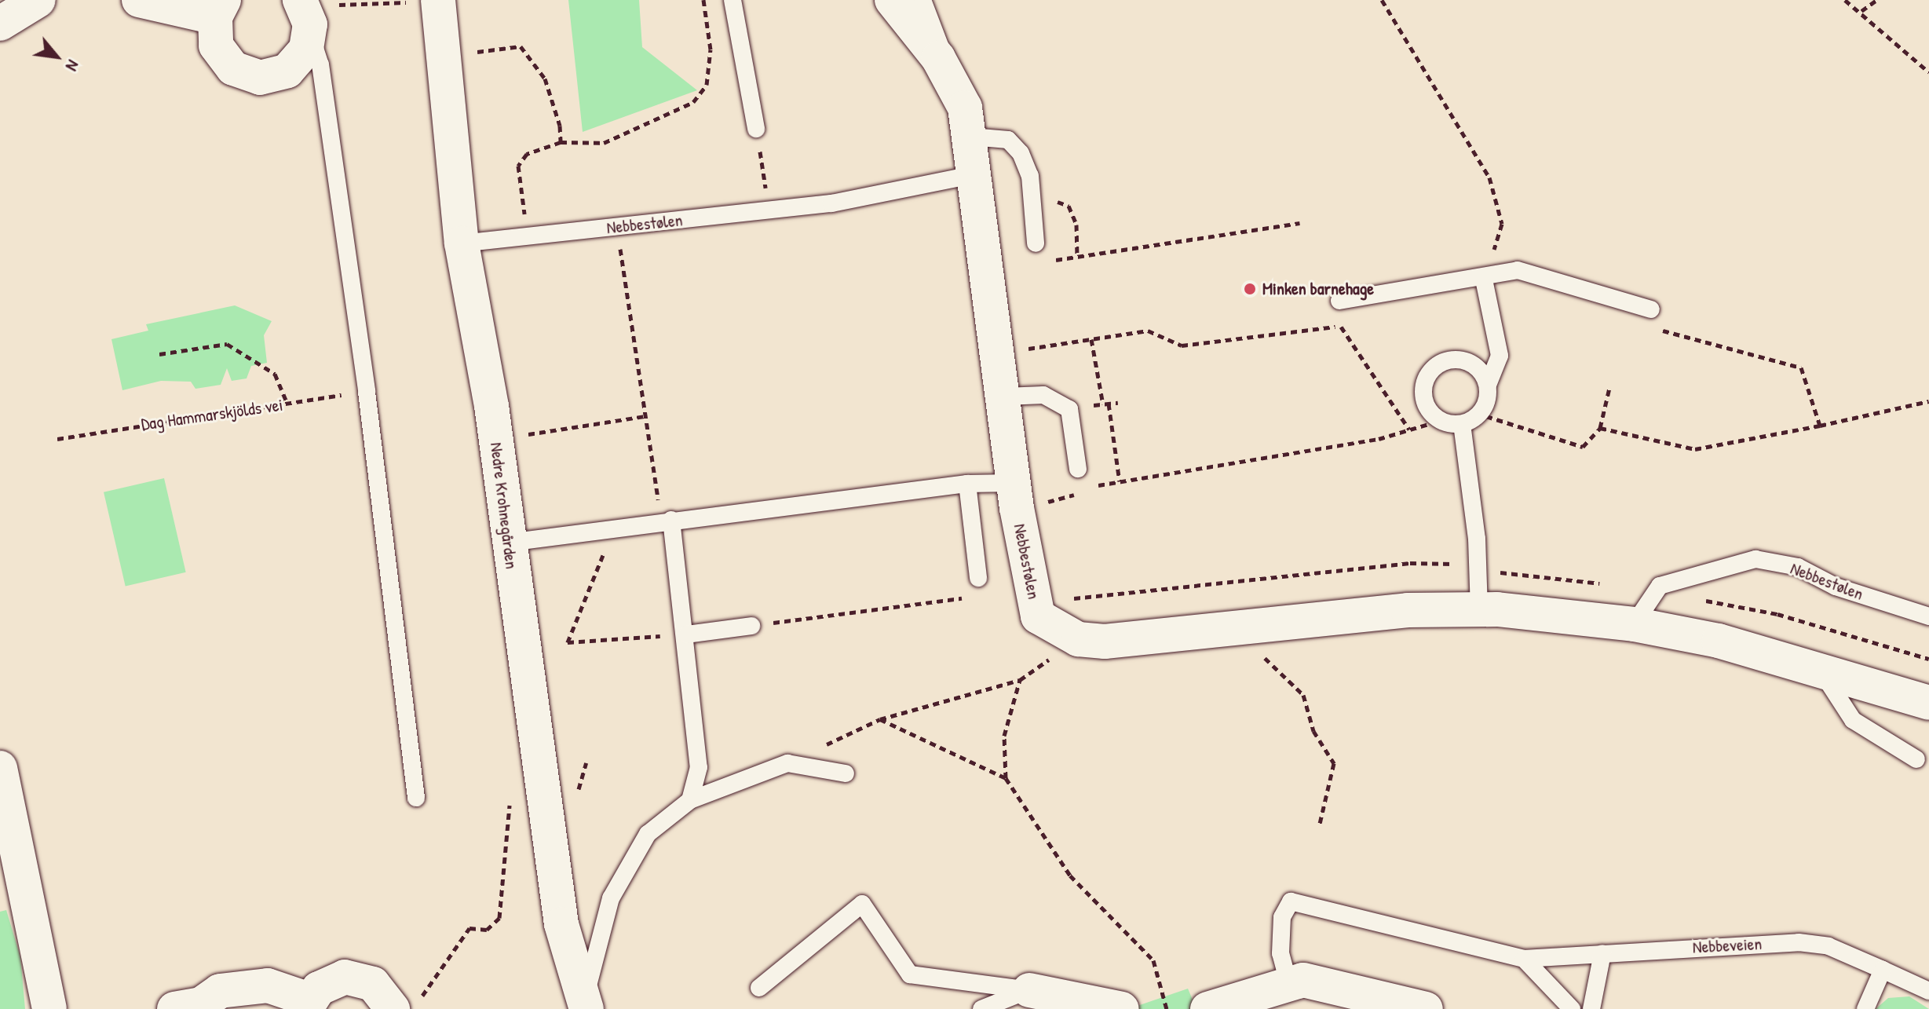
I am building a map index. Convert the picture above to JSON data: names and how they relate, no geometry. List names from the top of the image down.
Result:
{
  "streets": {
    "street": ["Nebbestølen", "Nedre Krohnegården"],
    "lane": ["Nebbeveien"],
    "path": ["Dag Hammarskjölds vei"]
  },
  "crossings": [
    ["Nebbestølen", "Nedre Krohnegården"]
  ],
  "places": ["Minken barnehage"],
  "north": "bottom right"
}
